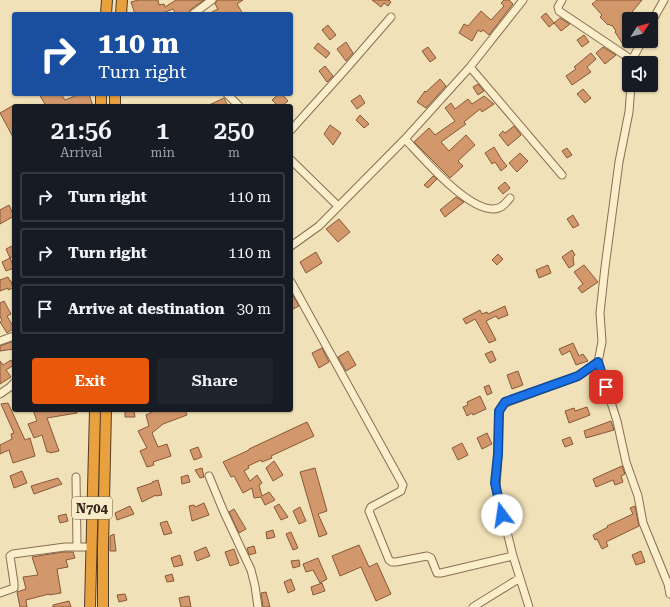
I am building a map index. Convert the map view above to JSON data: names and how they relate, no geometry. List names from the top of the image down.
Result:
{
  "streets": {
    "highway": ["N704"]
  },
  "north": "top right",
  "page": {
    "turn": ["110 m", "Turn right"],
    "eta": [
      "21:56",
      "Arrival",
      "1",
      "min",
      "250",
      "m"
    ],
    "list": [
      {
        "name": "Turn right",
        "value": "110 m"
      },
      {
        "name": "Turn right",
        "value": "110 m"
      },
      {
        "name": "Arrive at destination",
        "value": "30 m"
      }
    ],
    "buttons": ["Exit", "Share"]
  }
}
